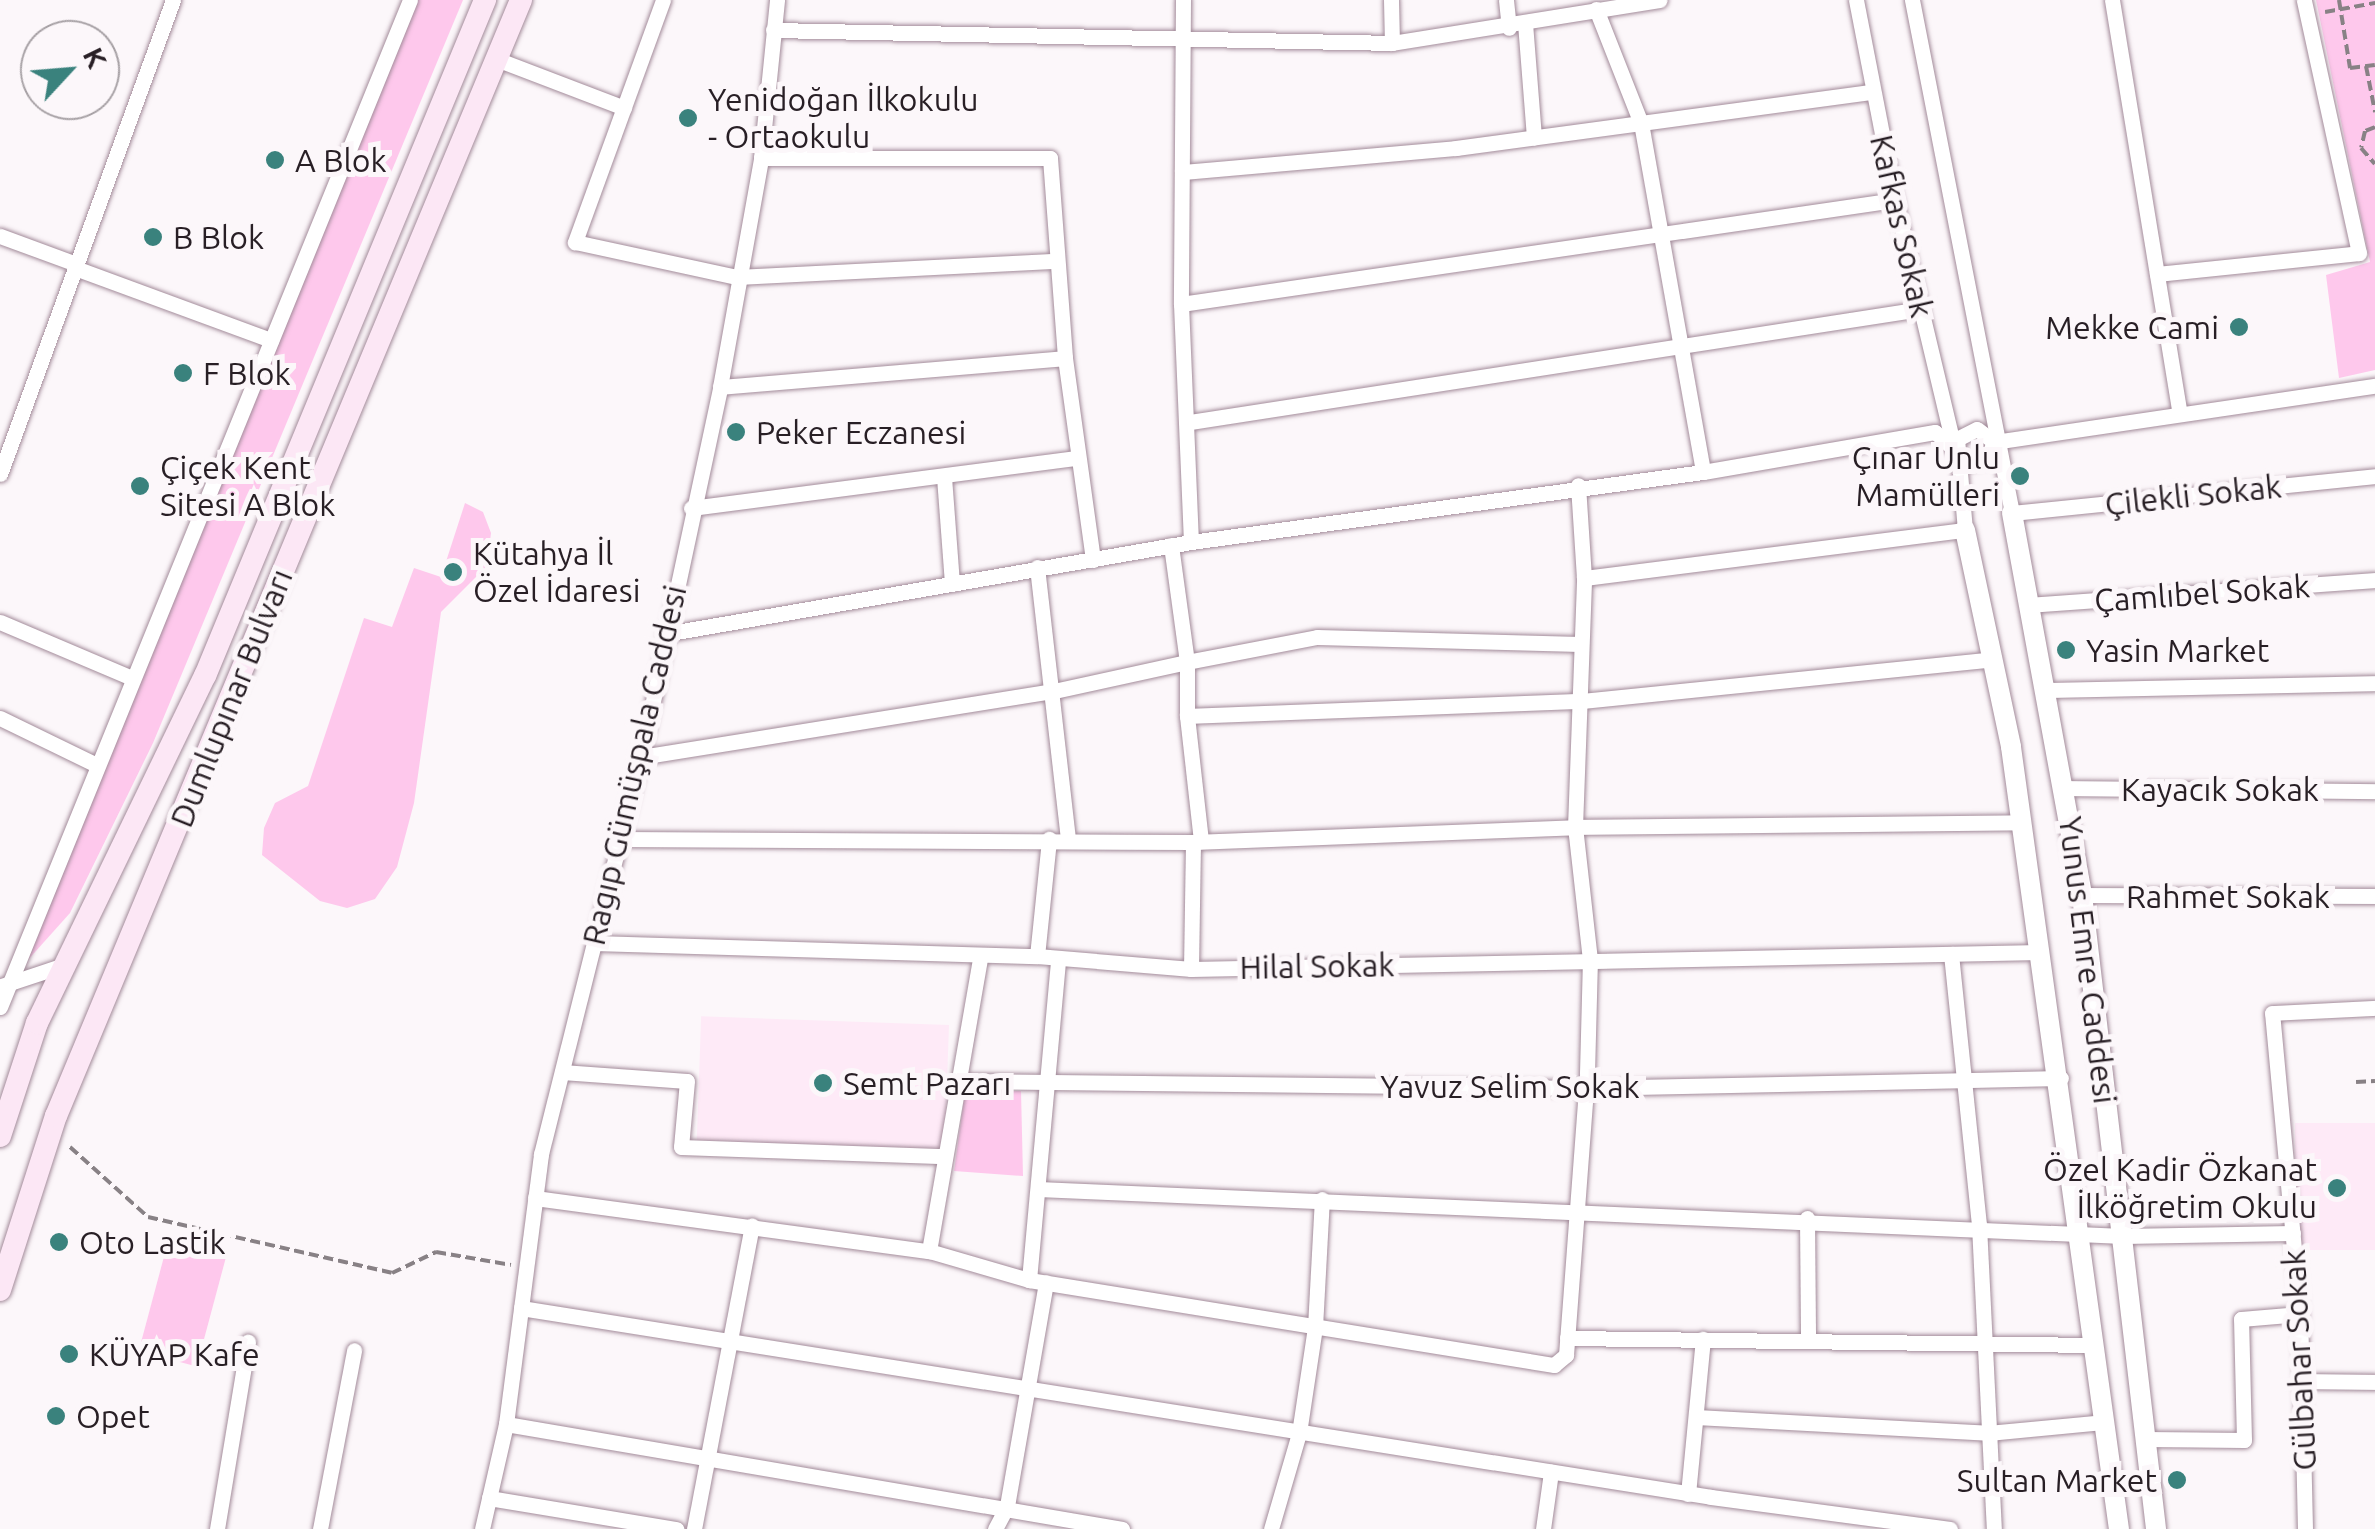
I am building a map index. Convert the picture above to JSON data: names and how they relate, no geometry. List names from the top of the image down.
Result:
{
  "streets": {
    "main road": ["Dumlupınar Bulvarı"],
    "street": [
      "Kafkas Sokak",
      "Çilekli Sokak",
      "Çamlıbel Sokak",
      "Ragıp Gümüşpala Caddesi",
      "Kayacık Sokak",
      "Rahmet Sokak",
      "Yunus Emre Caddesi",
      "Hilal Sokak",
      "Yavuz Selim Sokak",
      "Gülbahar Sokak"
    ]
  },
  "crossings": [
    ["Çilekli Sokak", "Yunus Emre Caddesi"],
    ["Çamlıbel Sokak", "Yunus Emre Caddesi"],
    ["Ragıp Gümüşpala Caddesi", "Hilal Sokak"],
    ["Kayacık Sokak", "Yunus Emre Caddesi"],
    ["Rahmet Sokak", "Yunus Emre Caddesi"]
  ],
  "places": [
    "Yenidoğan İlkokulu - Ortaokulu",
    "A Blok",
    "B Blok",
    "Mekke Cami",
    "F Blok",
    "Peker Eczanesi",
    "Çınar Unlu Mamülleri",
    "Çiçek Kent Sitesi A Blok",
    "Kütahya İl Özel İdaresi",
    "Yasin Market",
    "Semt Pazarı",
    "Özel Kadir Özkanat İlköğretim Okulu",
    "Oto Lastik",
    "KÜYAP Kafe",
    "Opet",
    "Sultan Market"
  ],
  "north": "top right"
}
